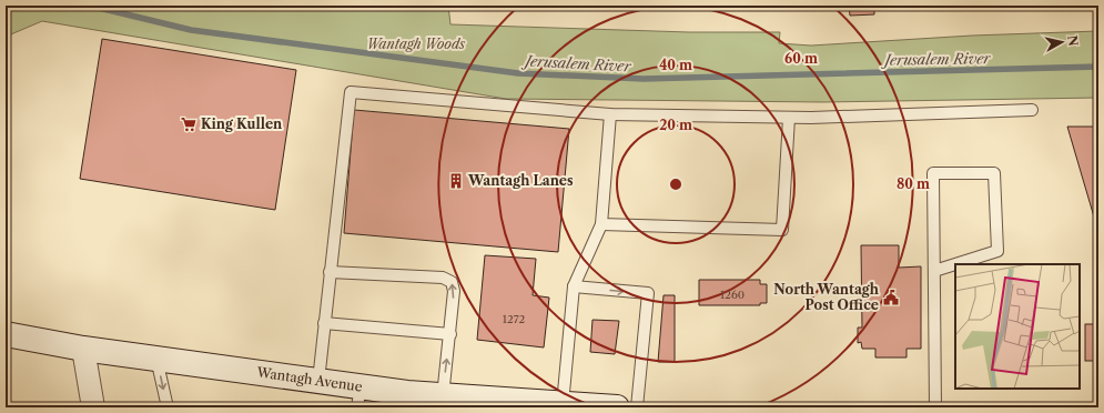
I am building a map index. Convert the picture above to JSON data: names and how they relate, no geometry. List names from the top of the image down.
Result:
{
  "streets": {
    "main road": ["Wantagh Avenue"]
  },
  "water": ["Jerusalem River"],
  "parks": ["Wantagh Woods"],
  "places": {
    "supermarket": ["King Kullen"],
    "building": ["Wantagh Lanes"],
    "public building": ["North Wantagh Post Office"]
  },
  "house_numbers": ["1260", "1272"],
  "north": "right",
  "rings": [
    "60 m",
    "40 m",
    "20 m",
    "80 m"
  ]
}
